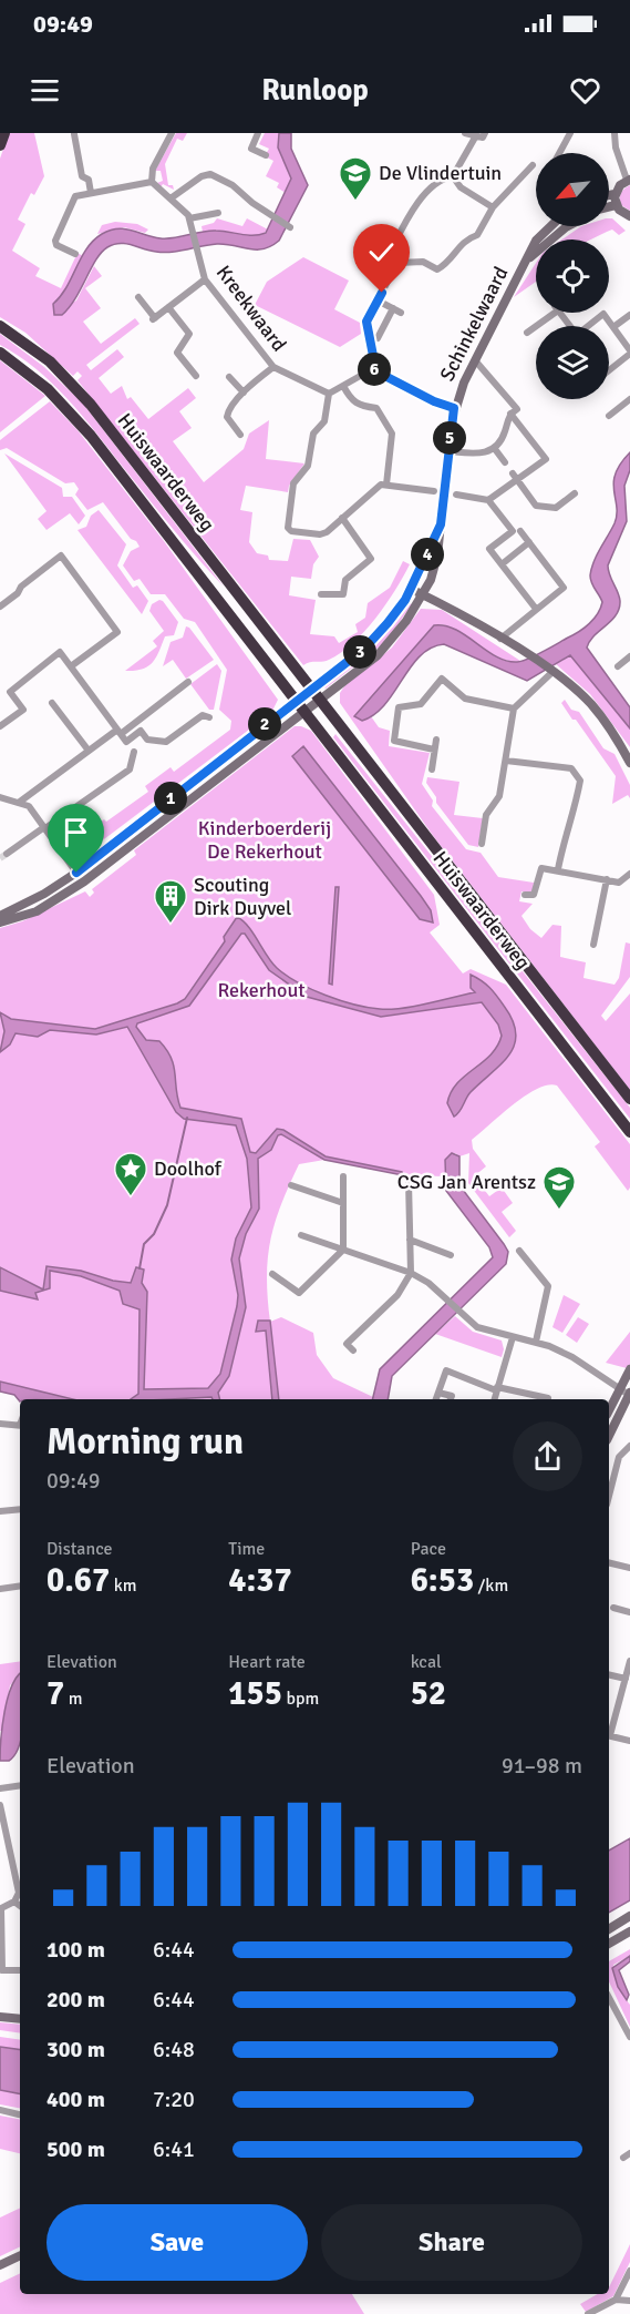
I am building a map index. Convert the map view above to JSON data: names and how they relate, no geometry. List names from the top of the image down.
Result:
{
  "streets": {
    "highway": ["Huiswaarderweg"],
    "street": ["Kreekwaard", "Schinkelwaard"]
  },
  "crossings": [
    ["Schinkelwaard", "Huiswaarderweg"]
  ],
  "parks": ["Kinderboerderij De Rekerhout", "Rekerhout"],
  "places": {
    "school or university": ["De Vlindertuin", "CSG Jan Arentsz"],
    "building": ["Scouting Dirk Duyvel"],
    "place": ["Doolhof"]
  },
  "north": "bottom left",
  "page": {
    "status": "09:49",
    "header": "Runloop",
    "pins": [
      "6",
      "5",
      "4",
      "3",
      "2",
      "1"
    ],
    "heading": ["Morning run", "09:49"],
    "stats": [
      ["Distance", "0.67 km"],
      ["Time", "4:37"],
      ["Pace", "6:53 /km"],
      ["Elevation", "7 m"],
      ["Heart rate", "155 bpm"],
      ["kcal", "52"]
    ],
    "chart": ["Elevation", "91–98 m"],
    "list": [
      {
        "name": "100 m",
        "note": "6:44"
      },
      {
        "name": "200 m",
        "note": "6:44"
      },
      {
        "name": "300 m",
        "note": "6:48"
      },
      {
        "name": "400 m",
        "note": "7:20"
      },
      {
        "name": "500 m",
        "note": "6:41"
      }
    ],
    "buttons": ["Save", "Share"]
  }
}
